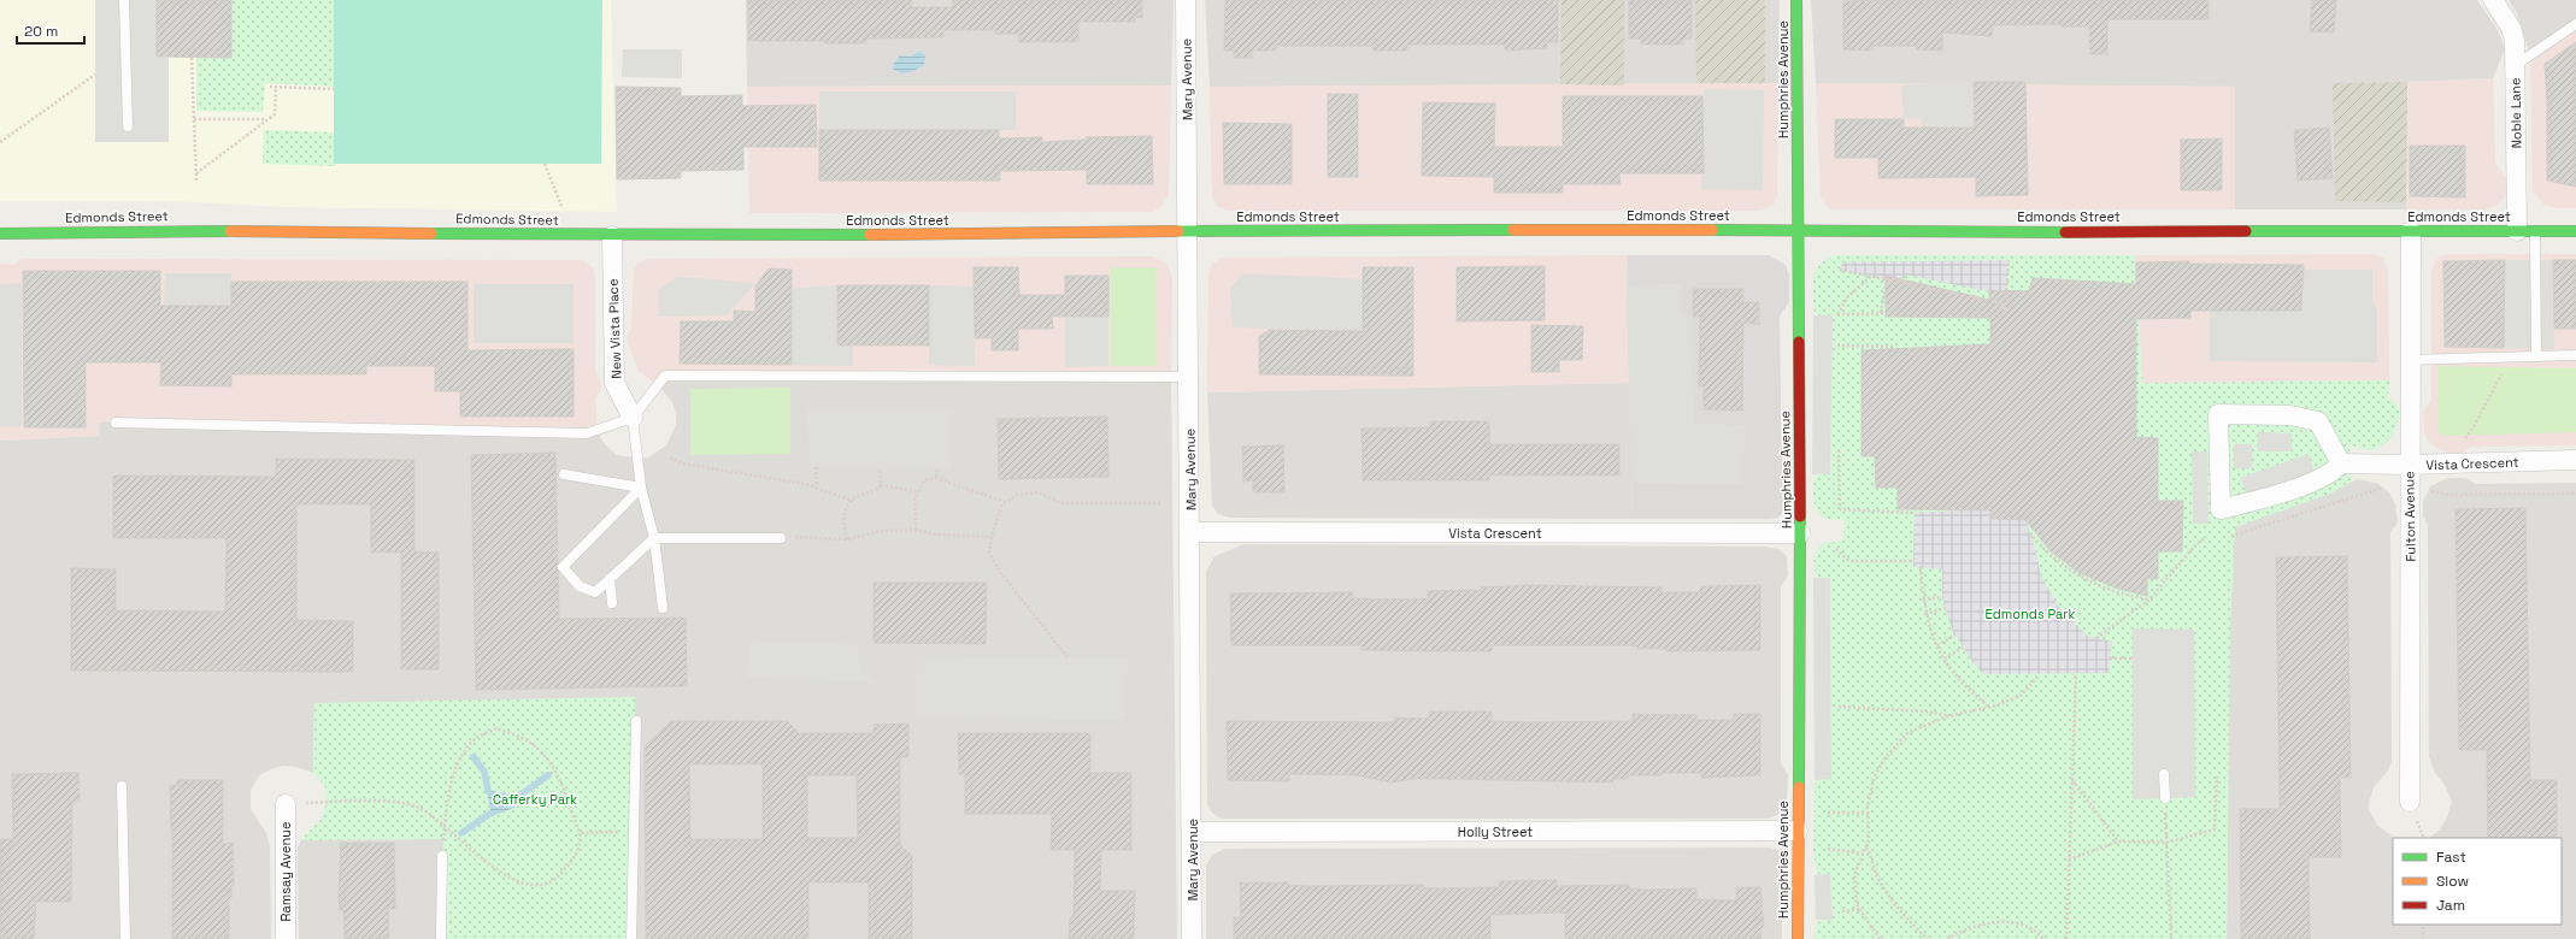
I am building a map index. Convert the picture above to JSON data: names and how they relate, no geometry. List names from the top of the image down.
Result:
{
  "streets": {
    "street": [
      "Mary Avenue",
      "Humphries Avenue",
      "Noble Lane",
      "Edmonds Street",
      "New Vista Place",
      "Vista Crescent",
      "Fulton Avenue",
      "Holly Street",
      "Ramsay Avenue"
    ]
  },
  "crossings": [
    ["Mary Avenue", "Edmonds Street"],
    ["Mary Avenue", "Vista Crescent"],
    ["Mary Avenue", "Holly Street"],
    ["Humphries Avenue", "Edmonds Street"],
    ["Humphries Avenue", "Vista Crescent"],
    ["Humphries Avenue", "Holly Street"],
    ["Noble Lane", "Edmonds Street"],
    ["Edmonds Street", "New Vista Place"],
    ["Edmonds Street", "Fulton Avenue"],
    ["Vista Crescent", "Fulton Avenue"]
  ],
  "parks": ["Edmonds Park", "Cafferky Park"],
  "legend": ["Fast", "Slow", "Jam"],
  "scale_bar": "20 m"
}
